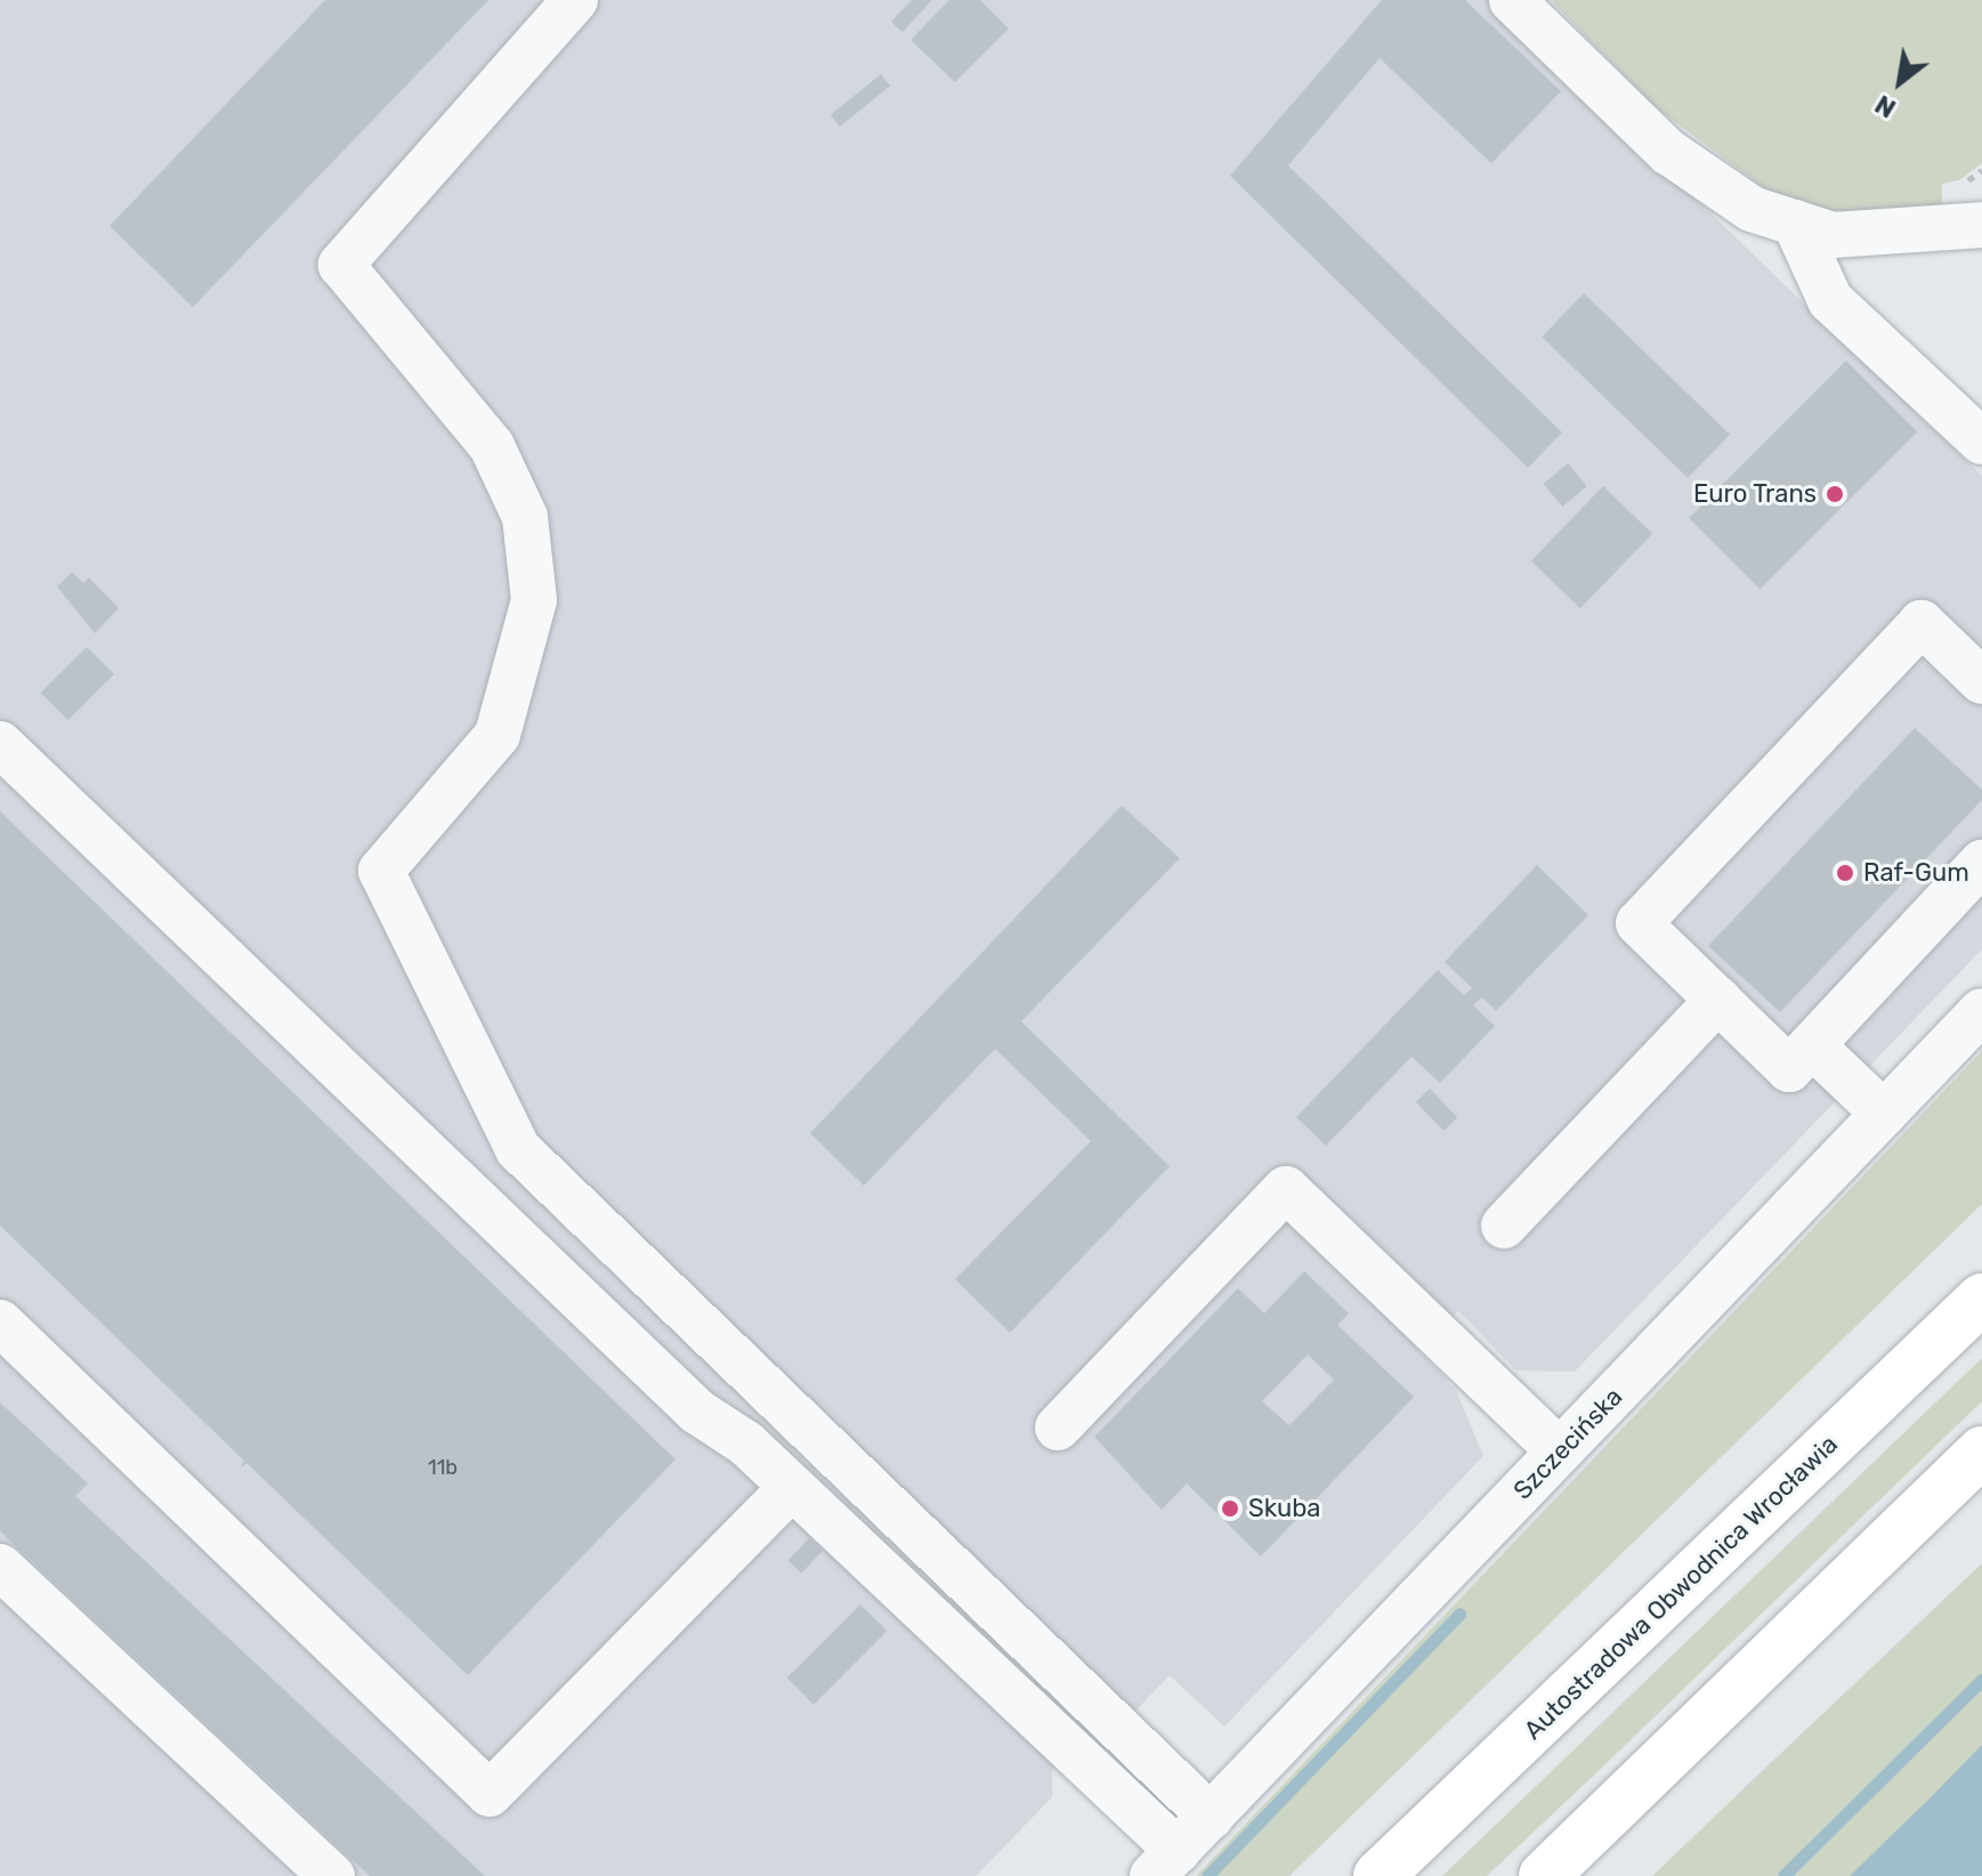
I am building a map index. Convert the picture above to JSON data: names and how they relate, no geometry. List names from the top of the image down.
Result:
{
  "streets": {
    "highway": ["Autostradowa Obwodnica Wrocławia"],
    "street": ["Szczecińska"]
  },
  "places": ["Euro Trans", "Raf-Gum", "Skuba"],
  "house_numbers": ["11b"],
  "north": "bottom left"
}
